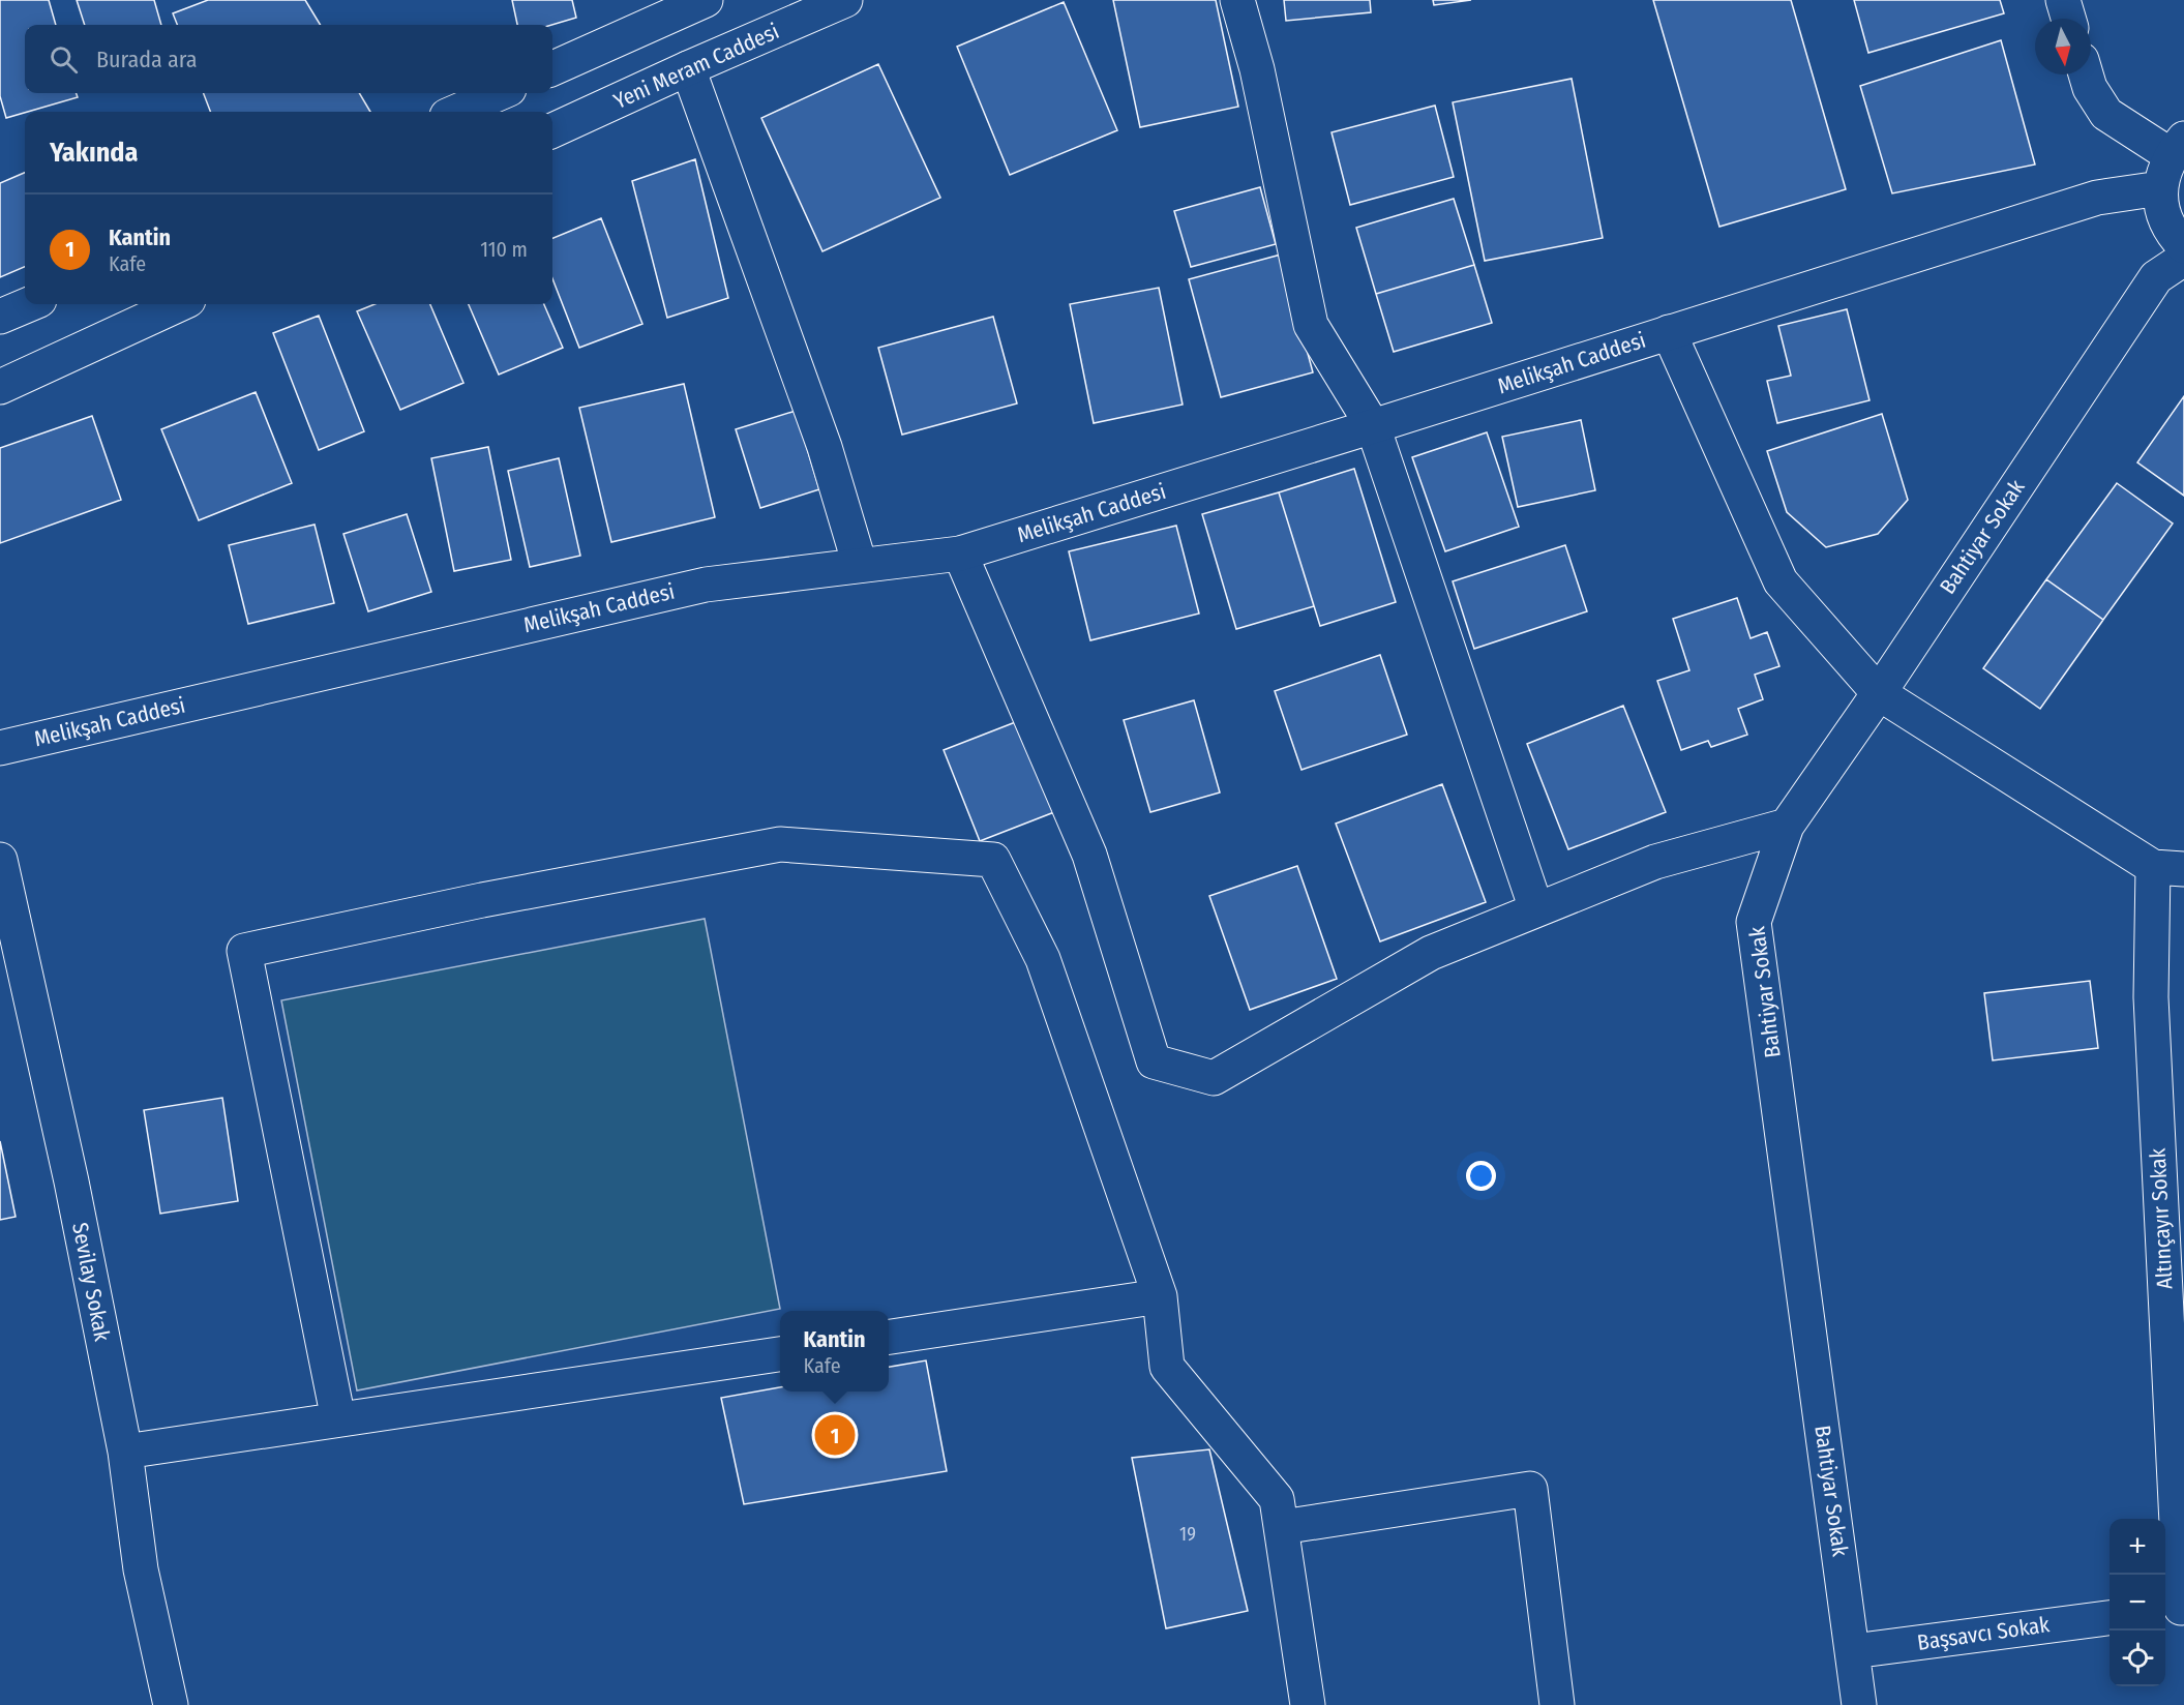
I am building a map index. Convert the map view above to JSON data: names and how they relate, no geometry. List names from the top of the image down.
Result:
{
  "streets": {
    "street": [
      "Yeni Meram Caddesi",
      "Melikşah Caddesi",
      "Bahtiyar Sokak",
      "Altınçayır Sokak",
      "Sevilay Sokak",
      "Başsavcı Sokak"
    ]
  },
  "crossings": [
    ["Bahtiyar Sokak", "Başsavcı Sokak"]
  ],
  "house_numbers": ["19"],
  "north": "bottom",
  "page": {
    "search": "Burada ara",
    "heading": "Yakında",
    "list": [
      {
        "mark": "1",
        "name": "Kantin",
        "note": "Kafe",
        "value": "110 m"
      }
    ],
    "popup": ["Kantin", "Kafe"],
    "pins": "1",
    "map_buttons": ["+", "−"]
  }
}
